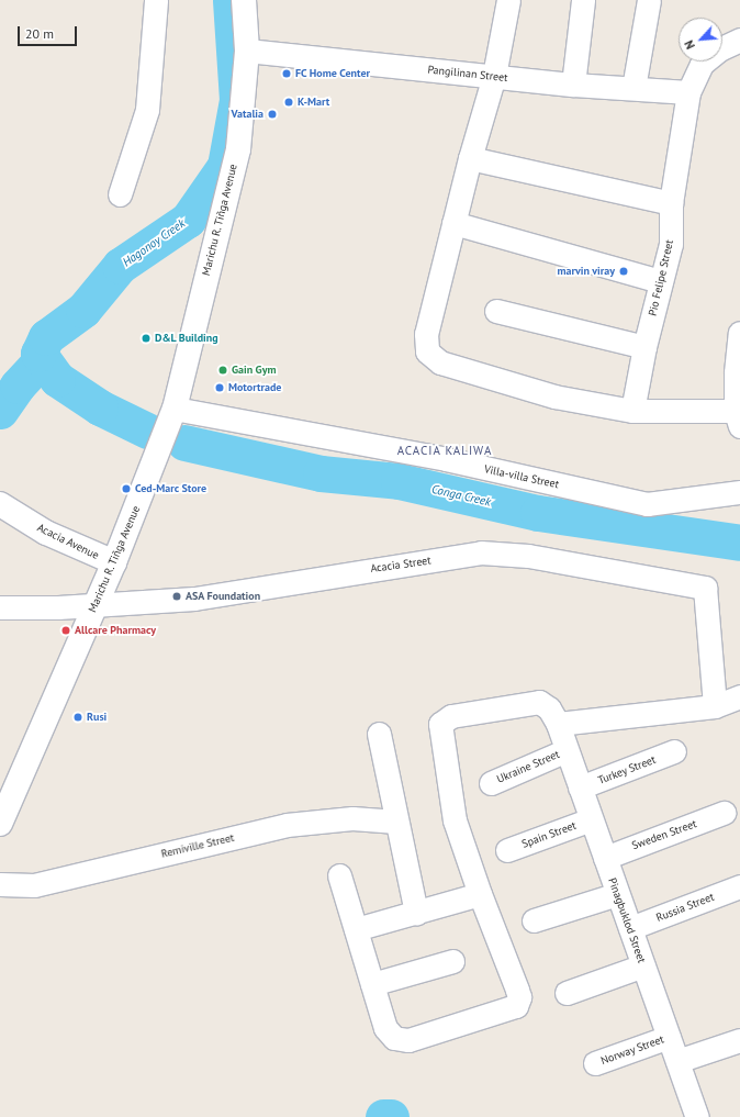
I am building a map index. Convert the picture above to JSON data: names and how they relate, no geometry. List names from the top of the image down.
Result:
{
  "streets": {
    "main road": ["Marichu R. Tiñga Avenue", "Acacia Avenue"],
    "street": [
      "Pangilinan Street",
      "Pio Felipe Street",
      "Villa-villa Street",
      "Acacia Street",
      "Ukraine Street",
      "Turkey Street",
      "Spain Street",
      "Sweden Street",
      "Remiville Street",
      "Russia Street",
      "Pinagbuklod Street",
      "Norway Street"
    ]
  },
  "crossings": [
    ["Pangilinan Street", "Marichu R. Tiñga Avenue"],
    ["Pangilinan Street", "Pio Felipe Street"],
    ["Marichu R. Tiñga Avenue", "Villa-villa Street"],
    ["Marichu R. Tiñga Avenue", "Acacia Avenue"],
    ["Marichu R. Tiñga Avenue", "Acacia Street"],
    ["Ukraine Street", "Pinagbuklod Street"],
    ["Turkey Street", "Pinagbuklod Street"],
    ["Spain Street", "Pinagbuklod Street"],
    ["Sweden Street", "Pinagbuklod Street"],
    ["Russia Street", "Pinagbuklod Street"],
    ["Pinagbuklod Street", "Norway Street"]
  ],
  "districts": ["ACACIA KALIWA"],
  "water": ["Hagonoy Creek", "Conga Creek"],
  "places": [
    "FC Home Center",
    "K-Mart",
    "Vatalia",
    "marvin viray",
    "D&L Building",
    "Gain Gym",
    "Motortrade",
    "Ced-Marc Store",
    "ASA Foundation",
    "Allcare Pharmacy",
    "Rusi"
  ],
  "scale_bar": "20 m",
  "north": "bottom left"
}
